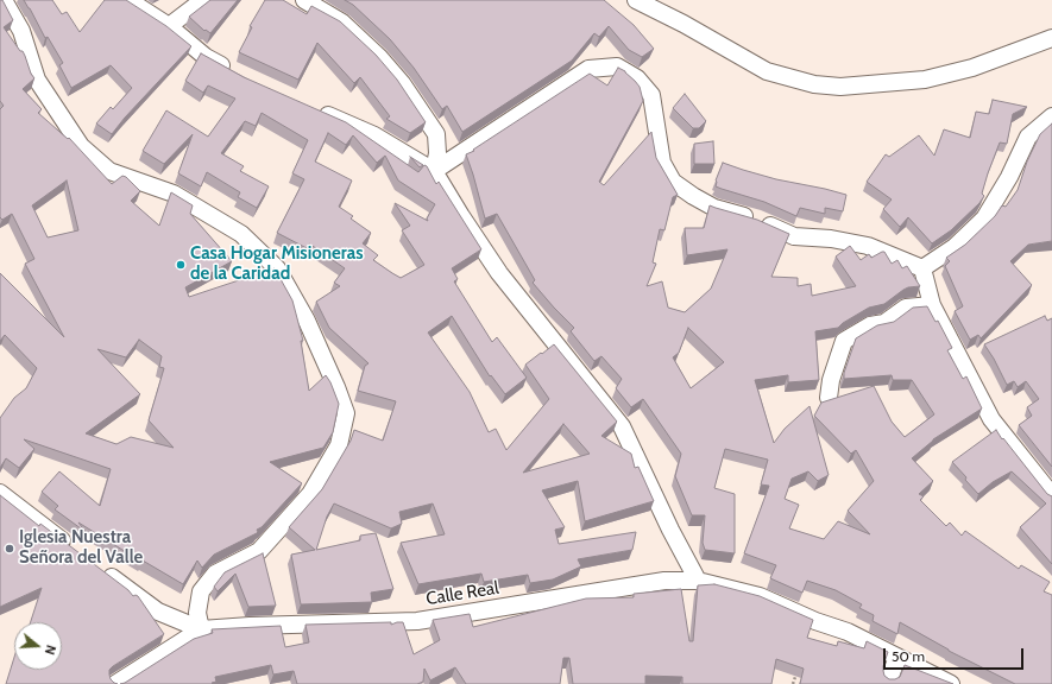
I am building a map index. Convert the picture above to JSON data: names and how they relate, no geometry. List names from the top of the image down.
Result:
{
  "streets": {
    "street": ["Calle Real"]
  },
  "places": ["Casa Hogar Misioneras de la Caridad", "Iglesia Nuestra Señora del Valle"],
  "scale_bar": "50 m",
  "north": "right"
}
